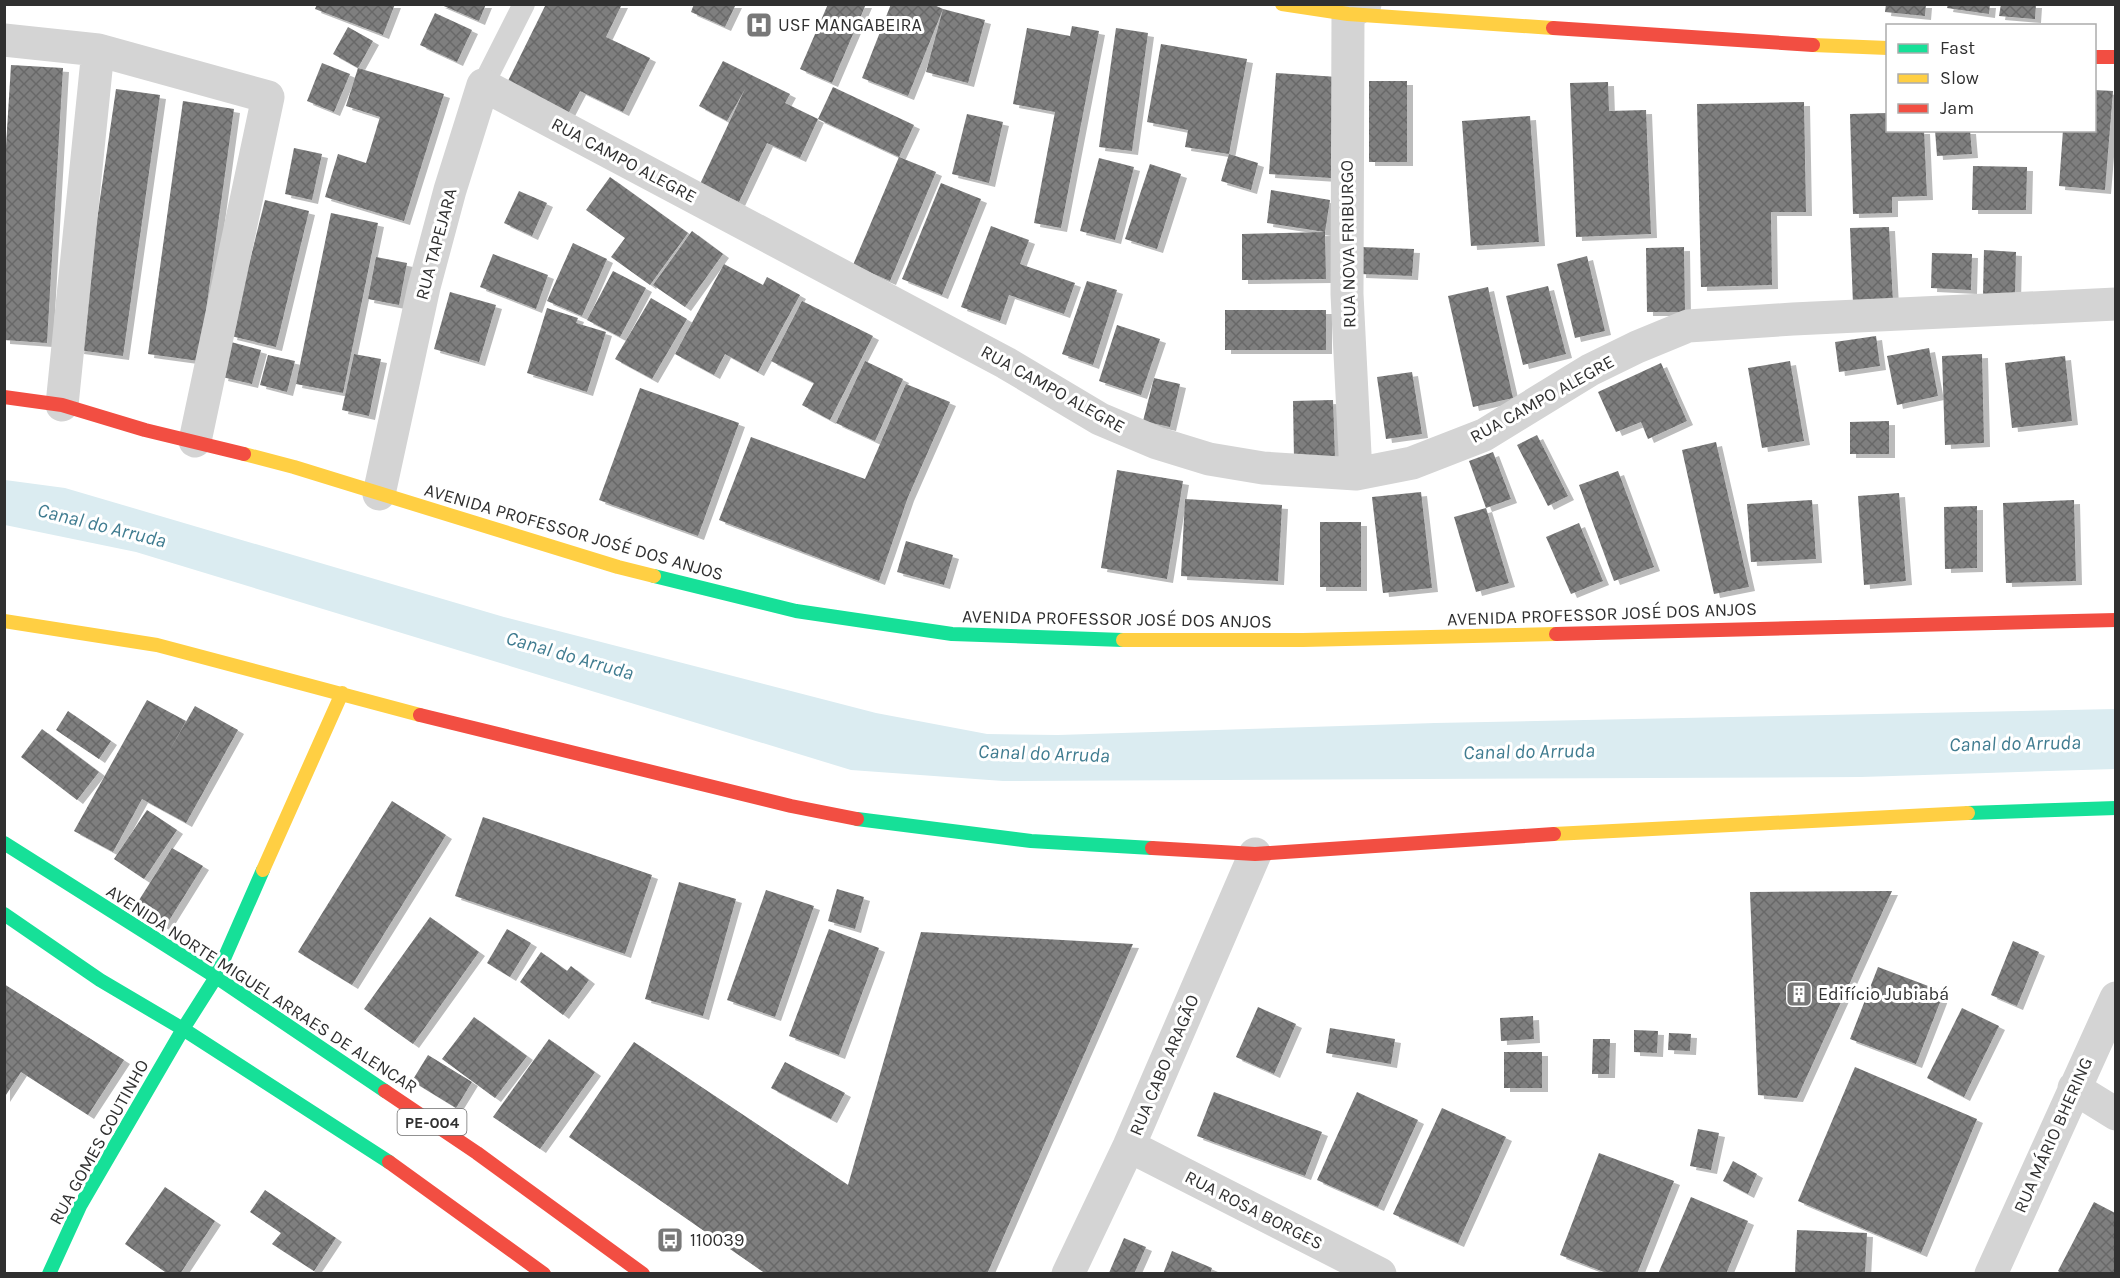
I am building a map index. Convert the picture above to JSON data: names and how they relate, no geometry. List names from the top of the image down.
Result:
{
  "streets": {
    "main road": [
      "AVENIDA PROFESSOR JOSÉ DOS ANJOS",
      "AVENIDA NORTE MIGUEL ARRAES DE ALENCAR",
      "PE-004",
      "RUA GOMES COUTINHO"
    ],
    "street": [
      "RUA CAMPO ALEGRE",
      "RUA TAPEJARA",
      "RUA NOVA FRIBURGO",
      "RUA CABO ARAGÃO",
      "RUA MÁRIO BHERING",
      "RUA ROSA BORGES"
    ]
  },
  "crossings": [
    ["RUA CAMPO ALEGRE", "RUA TAPEJARA"],
    ["RUA CAMPO ALEGRE", "RUA NOVA FRIBURGO"],
    ["RUA TAPEJARA", "AVENIDA PROFESSOR JOSÉ DOS ANJOS"],
    ["AVENIDA NORTE MIGUEL ARRAES DE ALENCAR", "RUA GOMES COUTINHO"],
    ["RUA CABO ARAGÃO", "RUA ROSA BORGES"]
  ],
  "water": ["Canal do Arruda"],
  "places": {
    "hospital": ["USF MANGABEIRA"],
    "building": ["Edifício Jubiabá"],
    "bus stop": ["110039"]
  },
  "legend": ["Fast", "Slow", "Jam"]
}
